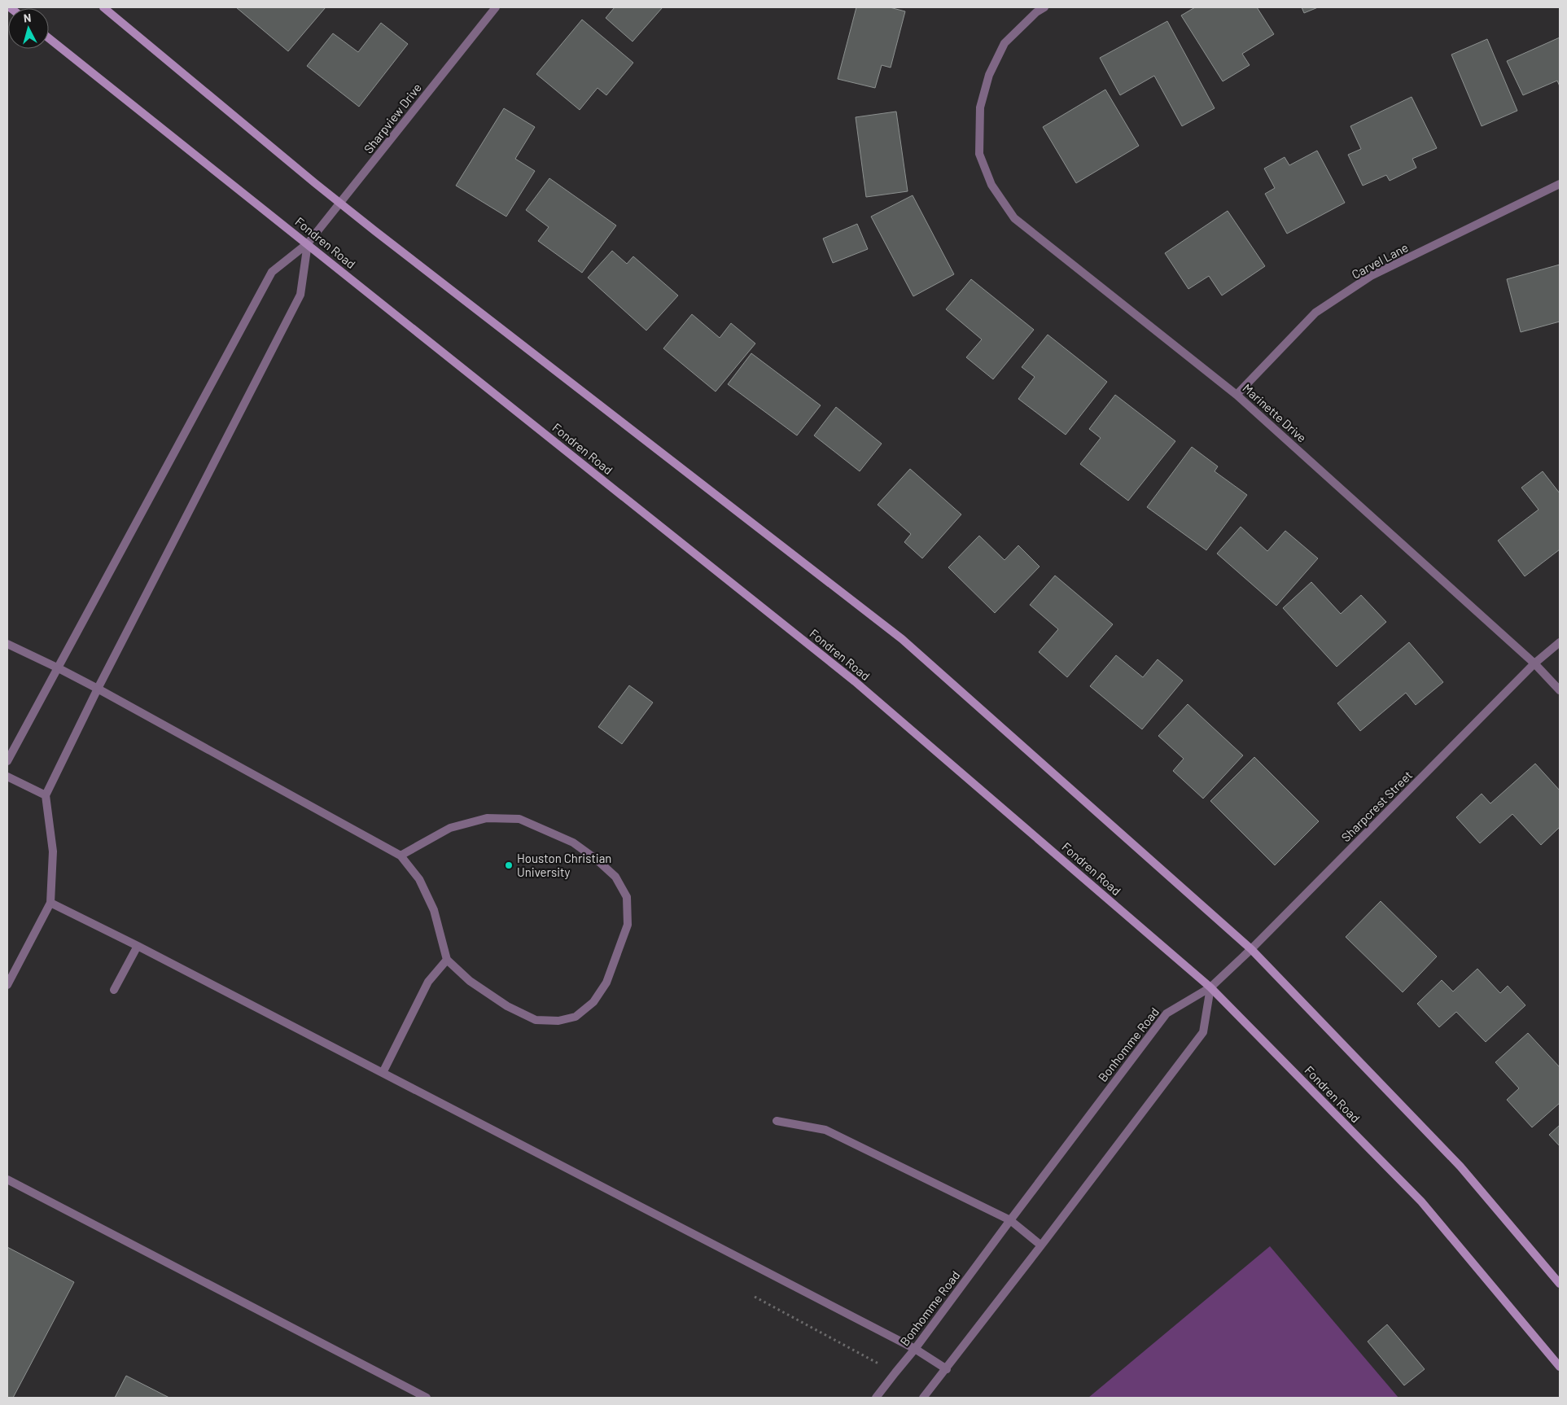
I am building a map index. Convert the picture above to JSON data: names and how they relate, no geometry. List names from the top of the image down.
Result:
{
  "streets": {
    "main road": ["Fondren Road"],
    "street": [
      "Sharpview Drive",
      "Carvel Lane",
      "Marinette Drive",
      "Sharpcrest Street",
      "Bonhomme Road"
    ]
  },
  "crossings": [
    ["Sharpview Drive", "Fondren Road"],
    ["Fondren Road", "Sharpcrest Street"],
    ["Fondren Road", "Bonhomme Road"],
    ["Carvel Lane", "Marinette Drive"],
    ["Marinette Drive", "Sharpcrest Street"],
    ["Sharpcrest Street", "Bonhomme Road"]
  ],
  "places": ["Houston Christian University"],
  "north": "top"
}
